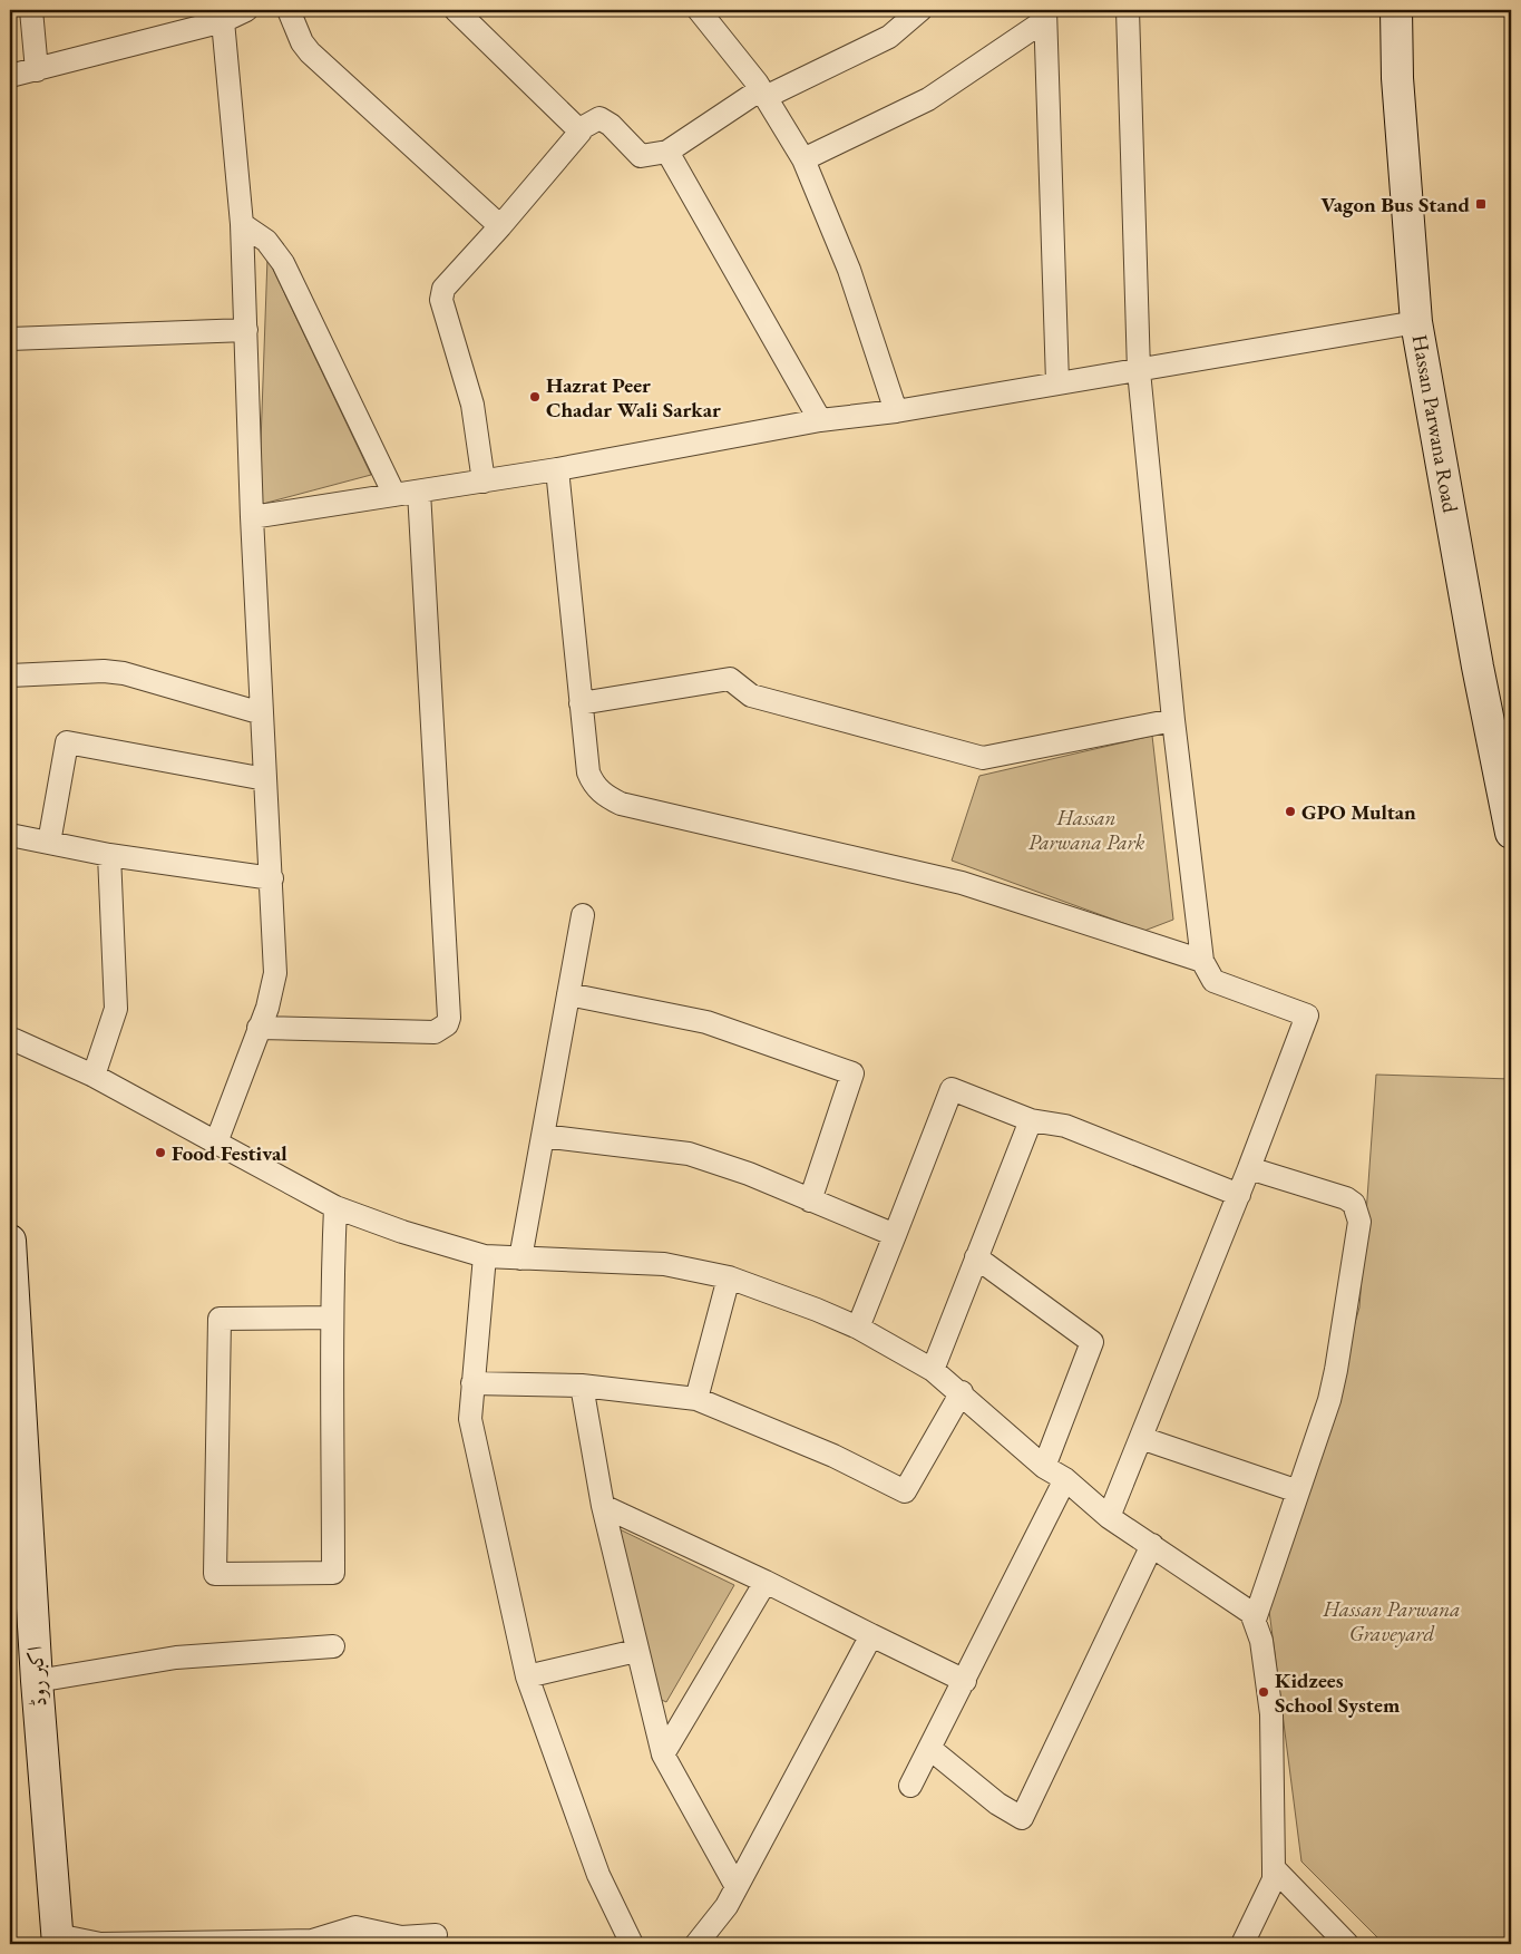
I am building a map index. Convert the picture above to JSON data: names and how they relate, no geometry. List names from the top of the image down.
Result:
{
  "streets": {
    "main road": ["Hassan Parwana Road", "اکبر روڈ"]
  },
  "parks": ["Hassan Parwana Park", "Hassan Parwana Graveyard"],
  "places": {
    "transit": ["Vagon Bus Stand"],
    "other": [
      "Hazrat Peer Chadar Wali Sarkar",
      "GPO Multan",
      "Food Festival",
      "Kidzees School System"
    ]
  }
}
